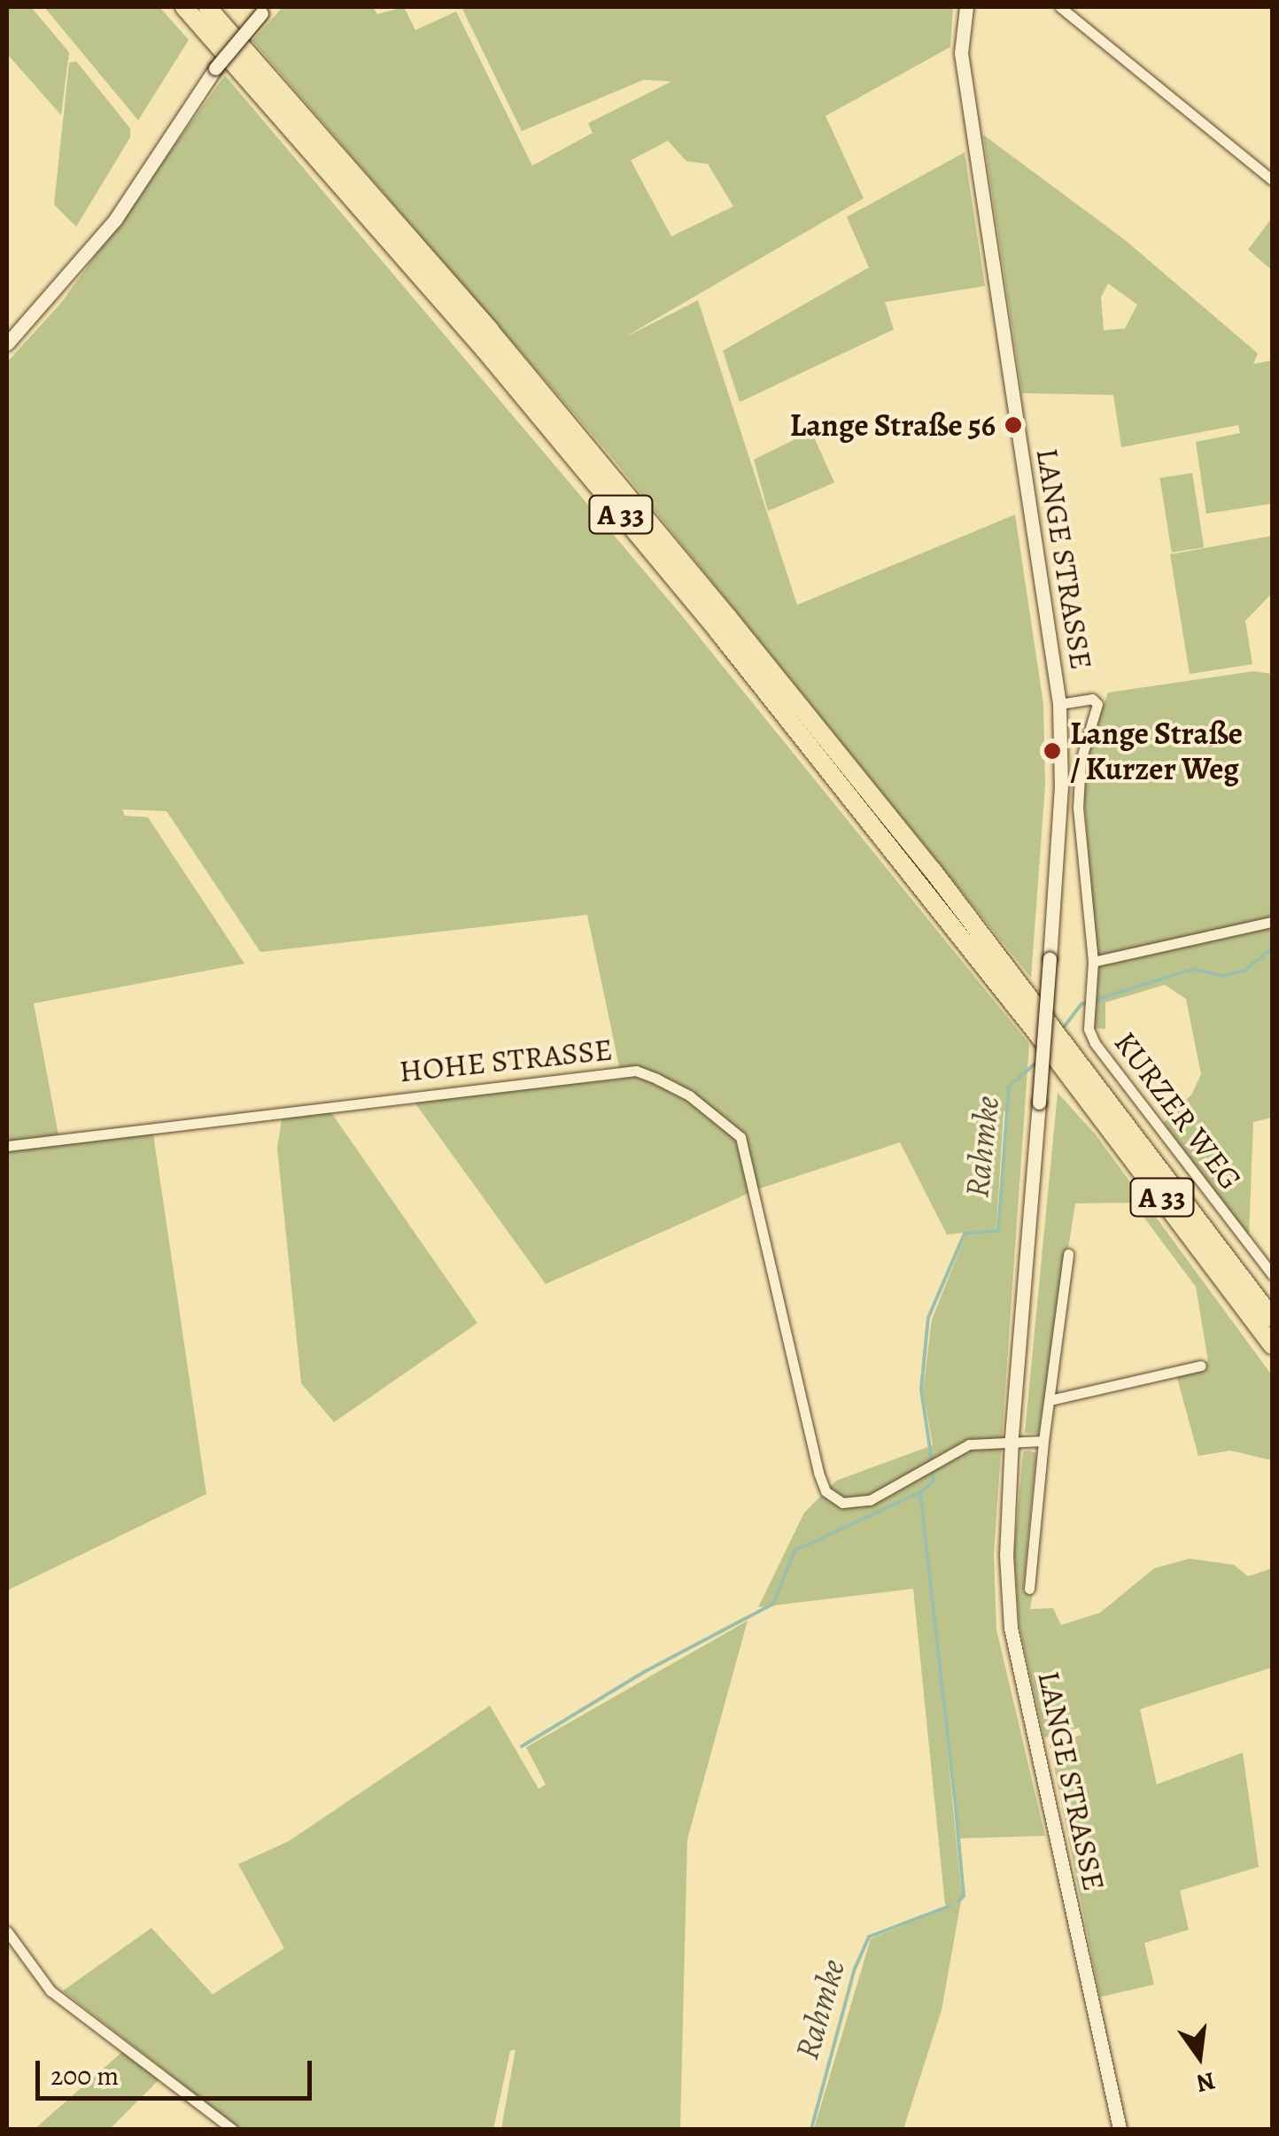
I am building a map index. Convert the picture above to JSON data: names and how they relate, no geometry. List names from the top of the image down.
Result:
{
  "streets": {
    "highway": ["A 33"],
    "street": ["LANGE STRASSE", "HOHE STRASSE", "KURZER WEG"]
  },
  "crossings": [
    ["LANGE STRASSE", "HOHE STRASSE"],
    ["LANGE STRASSE", "KURZER WEG"]
  ],
  "water": ["Rahmke"],
  "places": ["Lange Straße 56", "Lange Straße / Kurzer Weg"],
  "scale_bar": "200 m",
  "north": "bottom"
}
